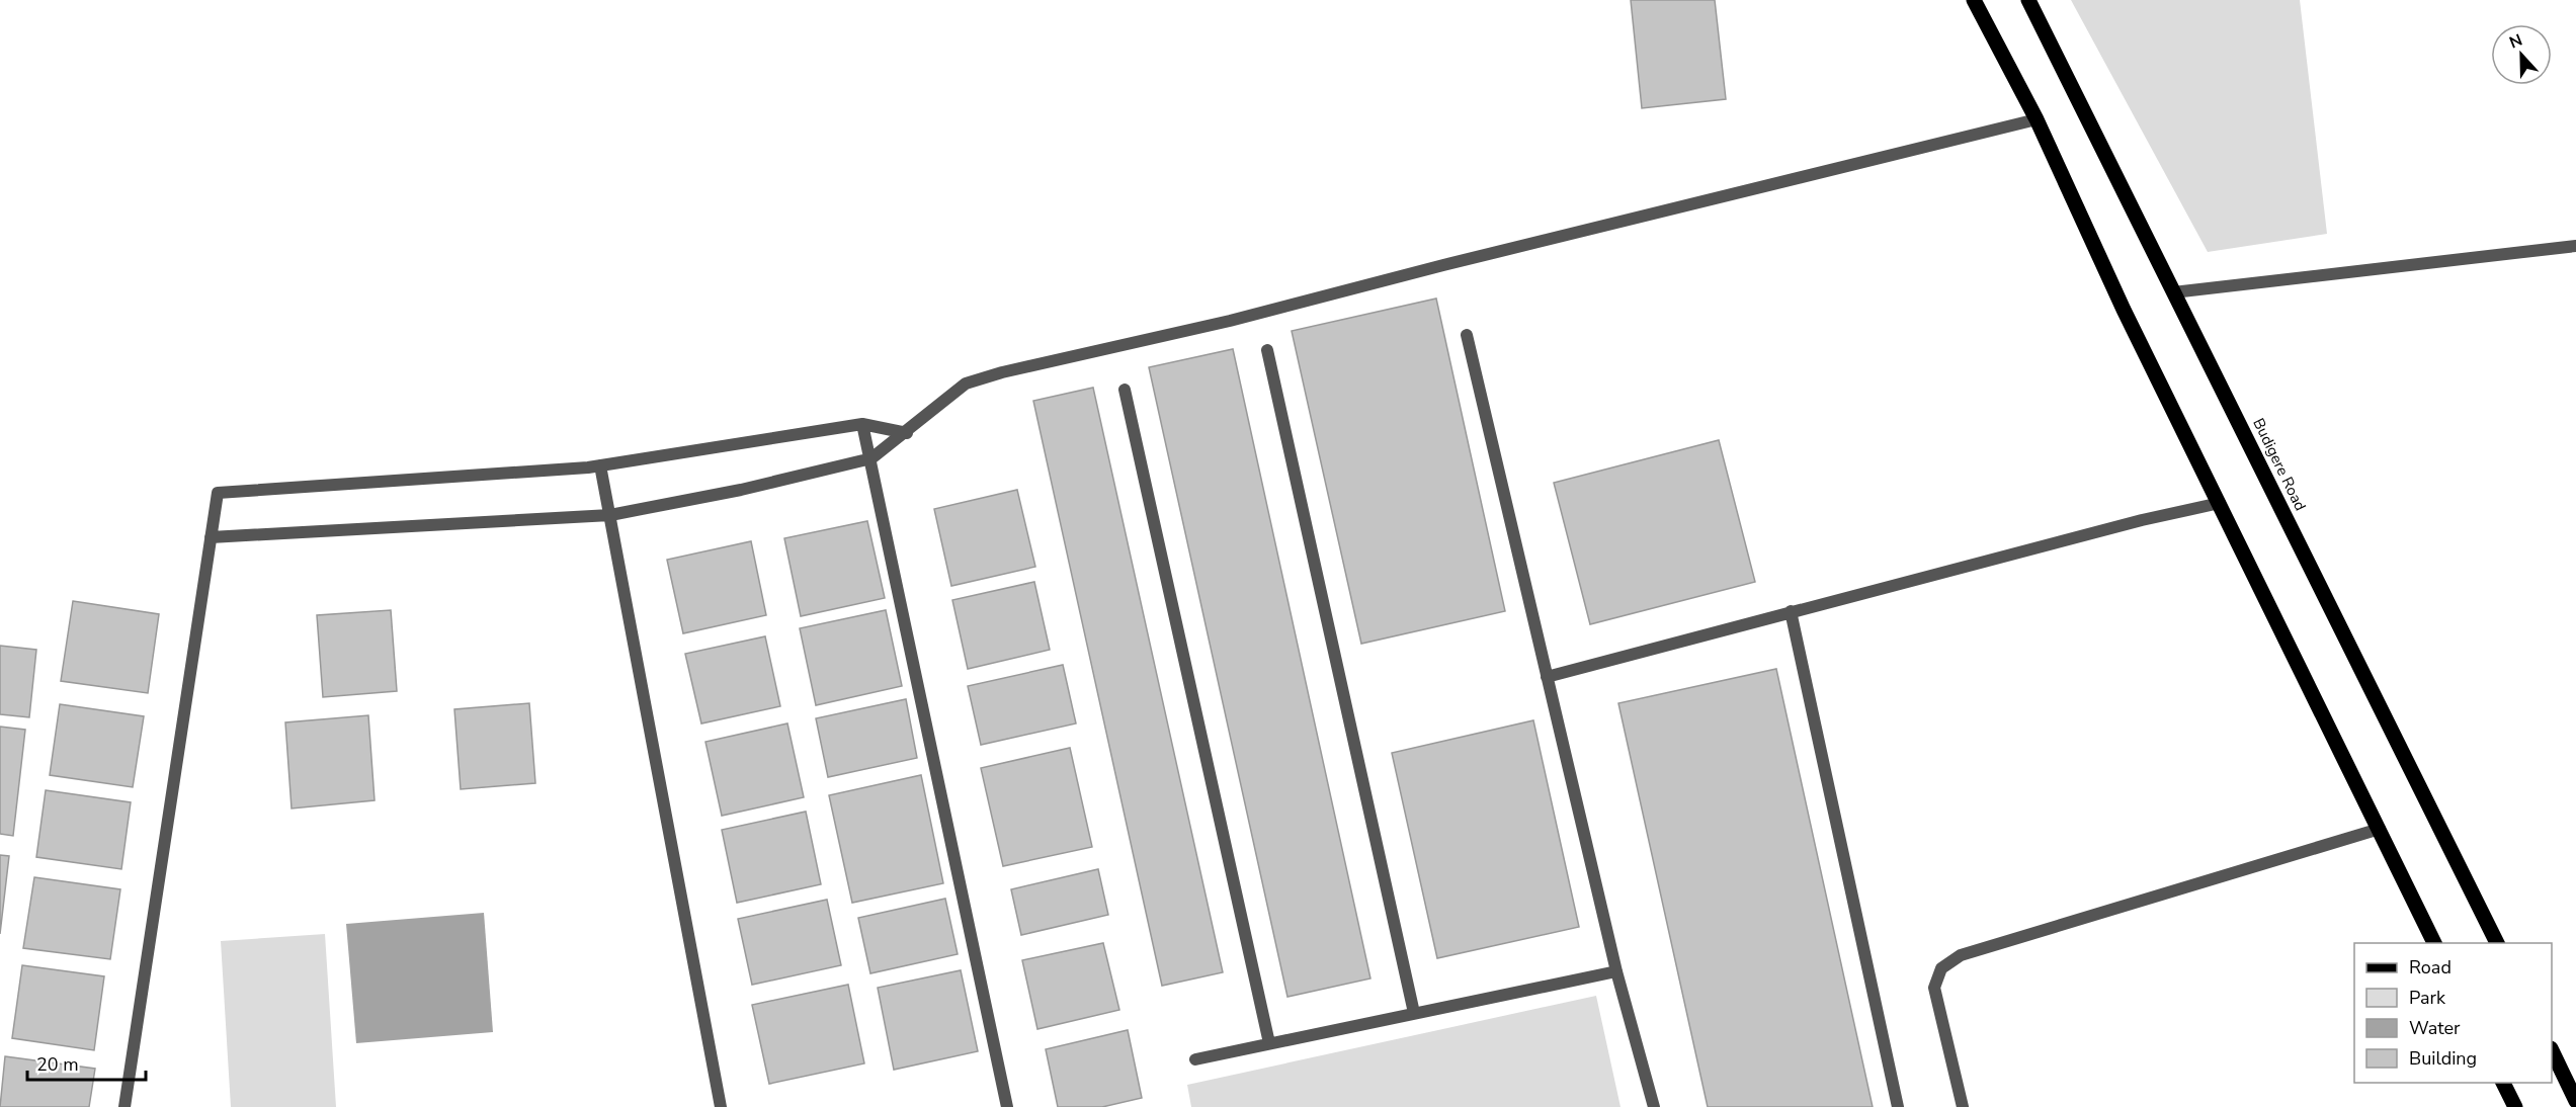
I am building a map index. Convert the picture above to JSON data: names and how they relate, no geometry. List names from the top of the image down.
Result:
{
  "streets": {
    "main road": ["Budigere Road"]
  },
  "legend": [
    "Road",
    "Park",
    "Water",
    "Building"
  ],
  "scale_bar": "20 m",
  "north": "top"
}
